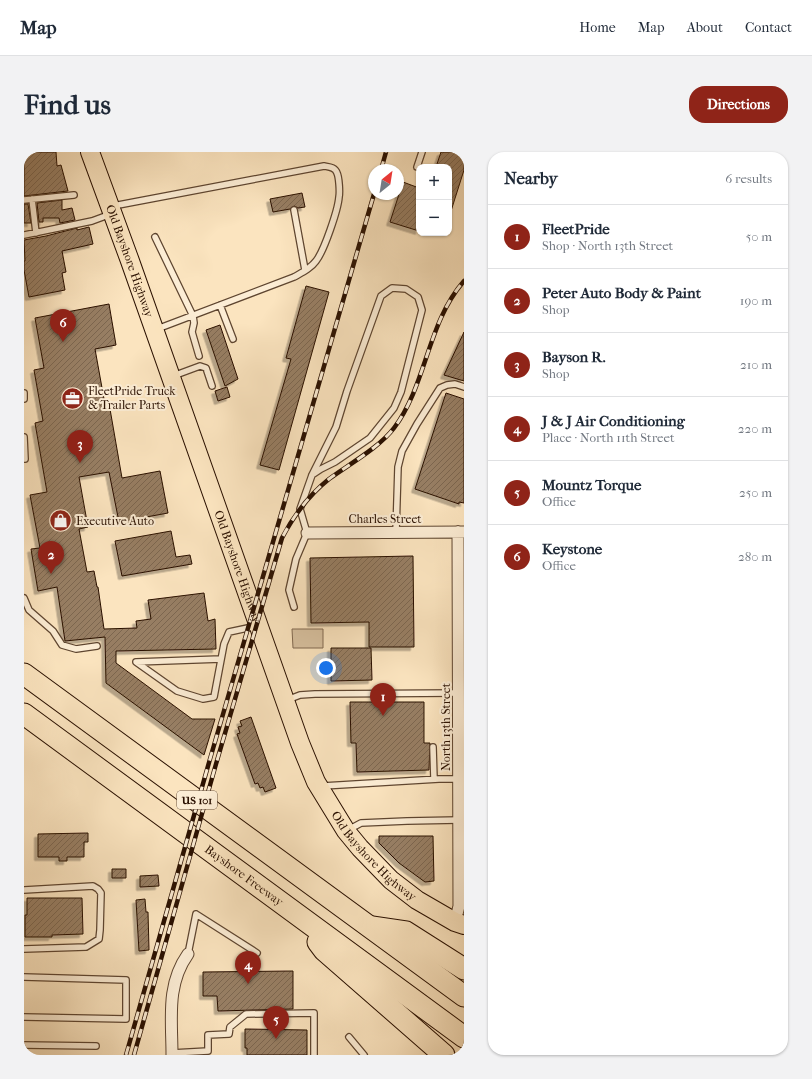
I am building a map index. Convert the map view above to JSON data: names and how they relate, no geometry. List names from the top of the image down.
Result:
{
  "streets": {
    "highway": ["US 101", "Bayshore Freeway"],
    "main road": ["Old Bayshore Highway"],
    "street": ["Charles Street", "North 13th Street"]
  },
  "crossings": [
    ["Old Bayshore Highway", "North 13th Street"],
    ["Charles Street", "North 13th Street"]
  ],
  "places": {
    "office": ["FleetPride Truck & Trailer Parts"],
    "shop": ["Executive Auto"]
  },
  "north": "top right",
  "page": {
    "header": "Map",
    "nav": [
      "Home",
      "Map",
      "About",
      "Contact"
    ],
    "buttons": "Directions",
    "title": "Find us",
    "heading": ["Nearby", "6 results"],
    "map_buttons": ["+", "−"],
    "list": [
      {
        "mark": "1",
        "name": "FleetPride",
        "note": "Shop · North 13th Street",
        "value": "50 m"
      },
      {
        "mark": "2",
        "name": "Peter Auto Body & Paint",
        "note": "Shop",
        "value": "190 m"
      },
      {
        "mark": "3",
        "name": "Bayson R.",
        "note": "Shop",
        "value": "210 m"
      },
      {
        "mark": "4",
        "name": "J & J Air Conditioning",
        "note": "Place · North 11th Street",
        "value": "220 m"
      },
      {
        "mark": "5",
        "name": "Mountz Torque",
        "note": "Office",
        "value": "250 m"
      },
      {
        "mark": "6",
        "name": "Keystone",
        "note": "Office",
        "value": "280 m"
      }
    ],
    "pins": [
      "6",
      "3",
      "2",
      "1",
      "4",
      "5"
    ]
  }
}
